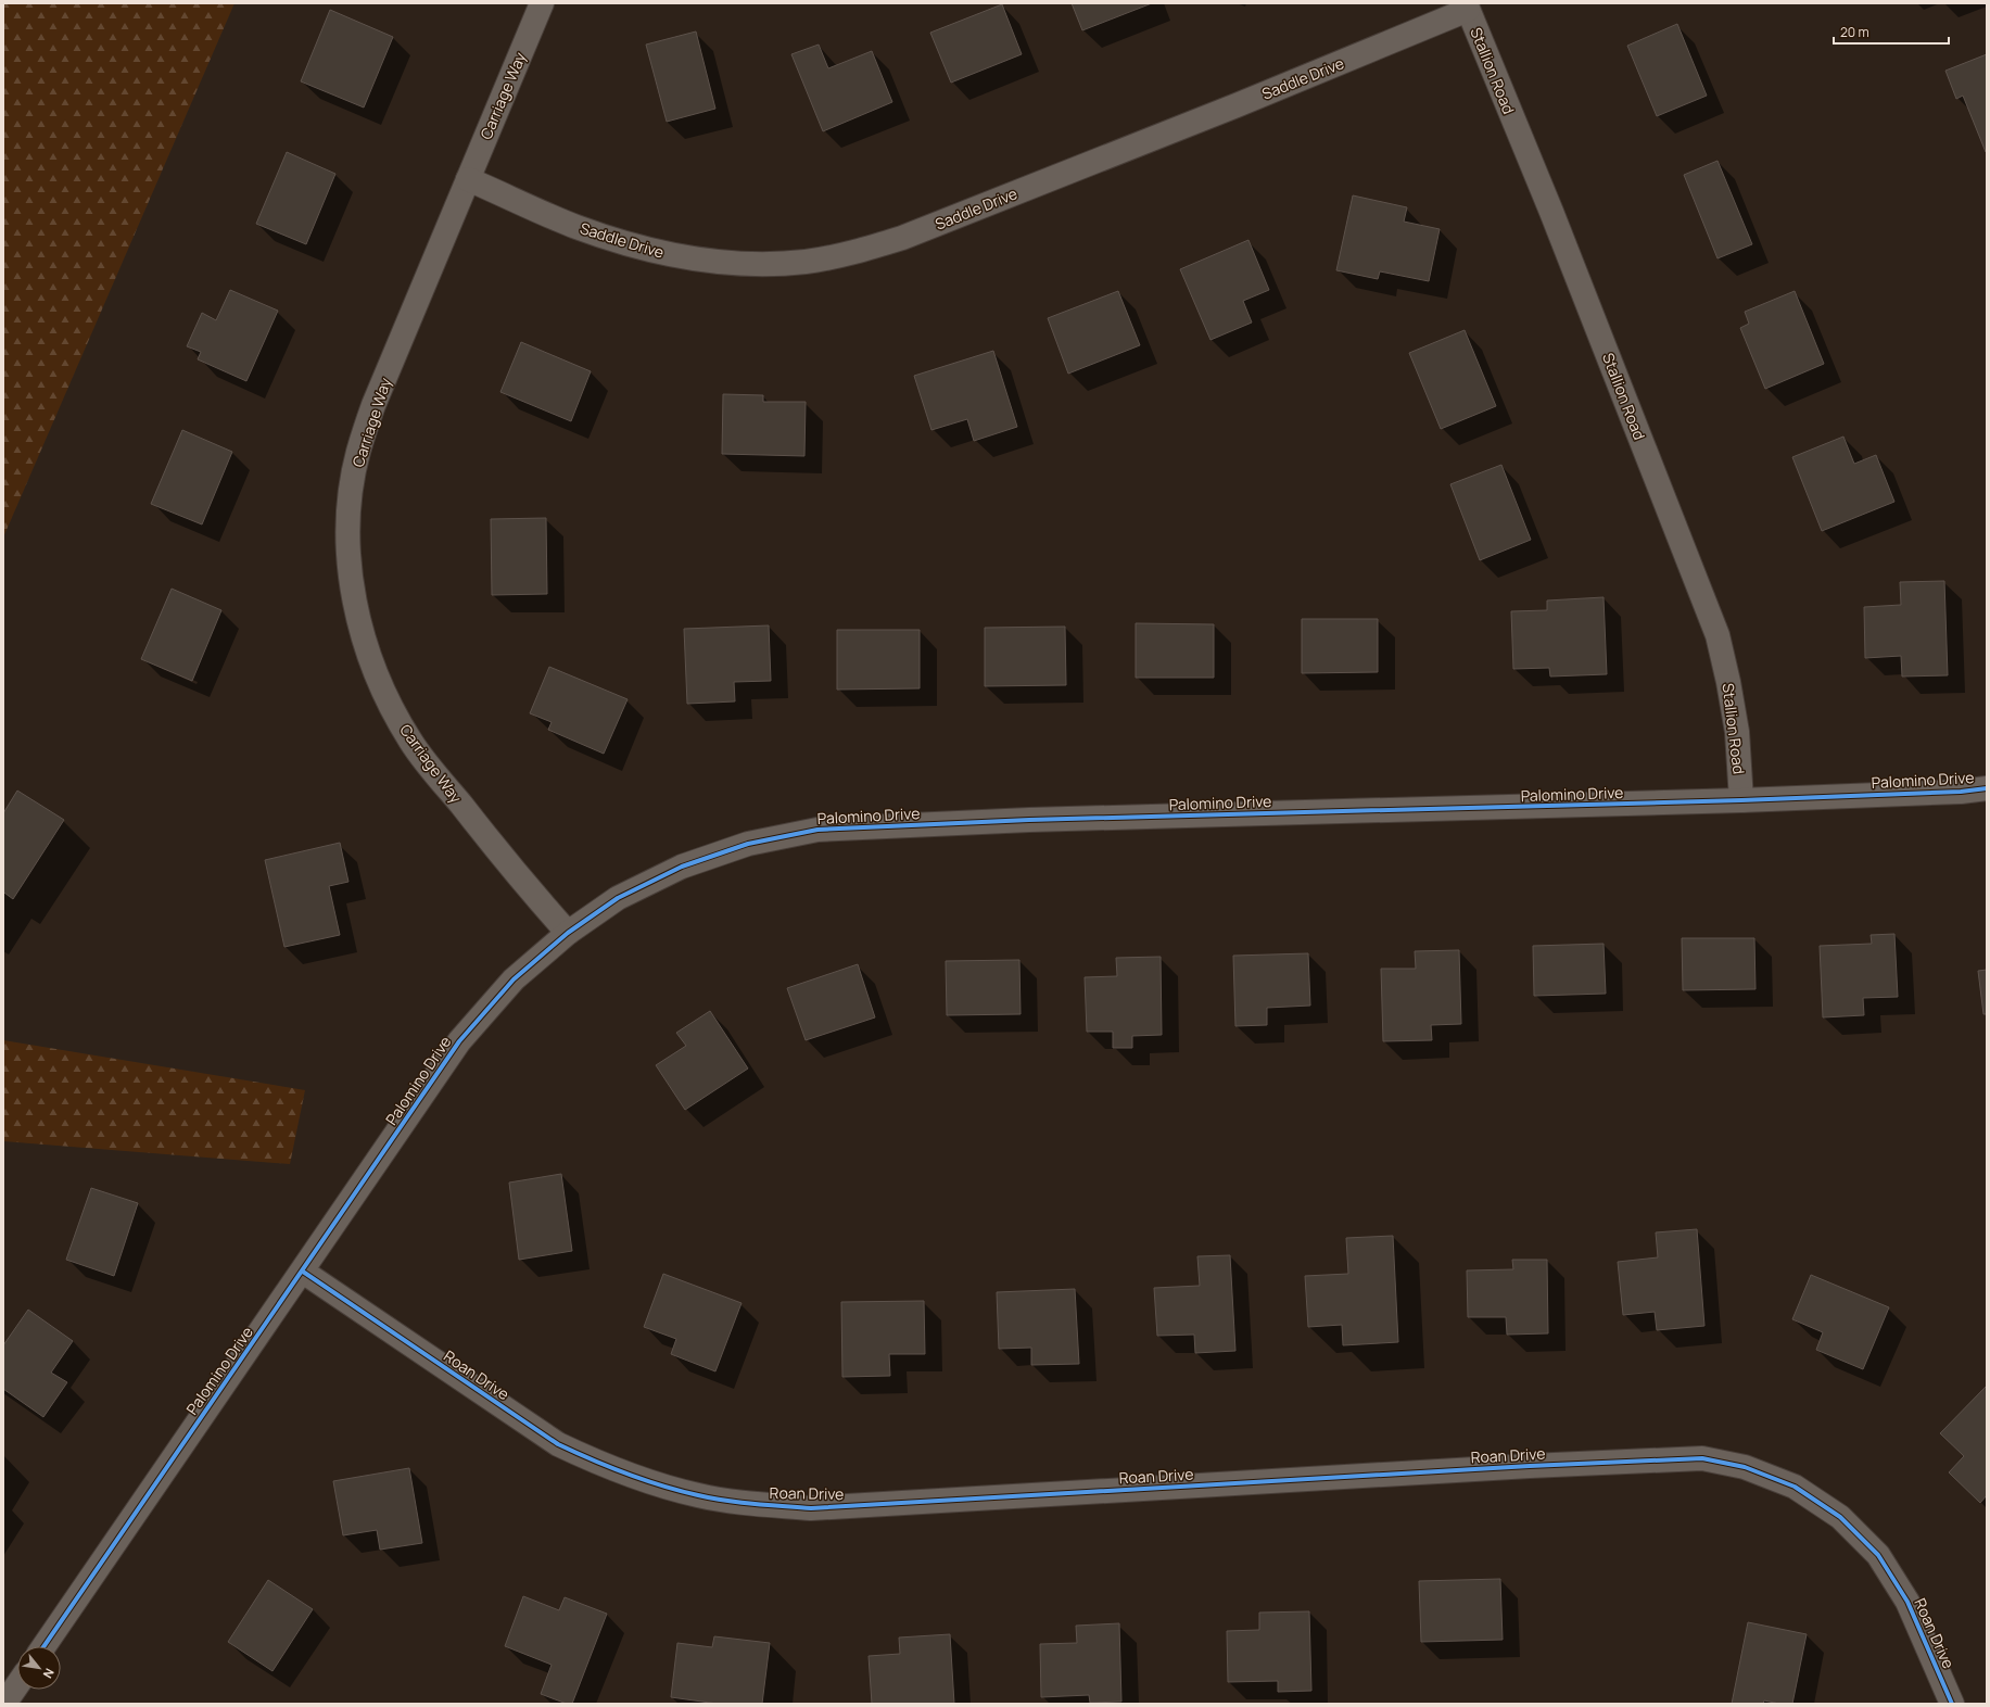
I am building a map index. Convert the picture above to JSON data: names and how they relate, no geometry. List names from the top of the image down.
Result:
{
  "streets": {
    "street": [
      "Stallion Road",
      "Saddle Drive",
      "Carriage Way",
      "Palomino Drive",
      "Roan Drive"
    ]
  },
  "crossings": [
    ["Stallion Road", "Saddle Drive"],
    ["Stallion Road", "Palomino Drive"],
    ["Saddle Drive", "Carriage Way"],
    ["Carriage Way", "Palomino Drive"],
    ["Palomino Drive", "Roan Drive"]
  ],
  "scale_bar": "20 m",
  "north": "bottom right"
}
